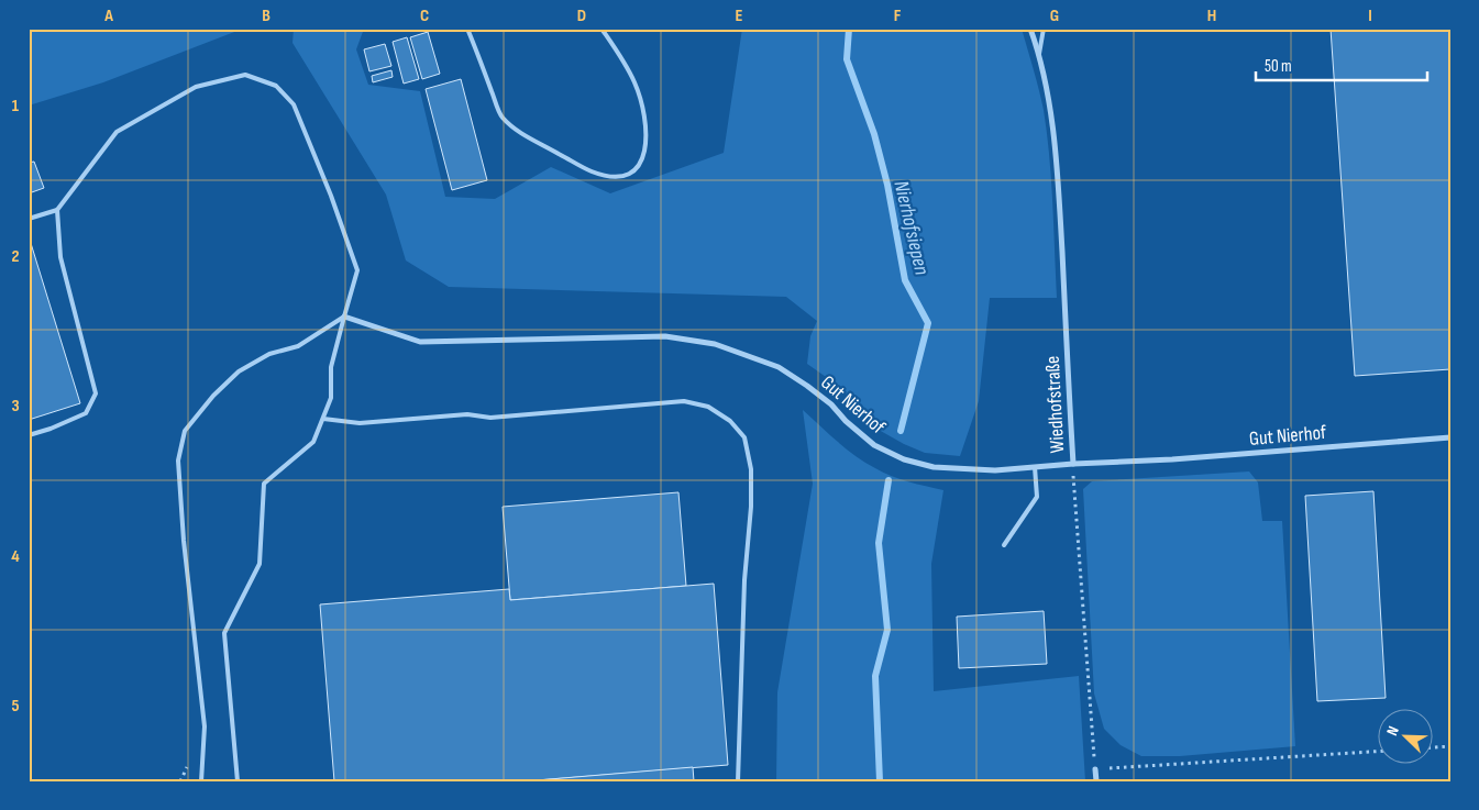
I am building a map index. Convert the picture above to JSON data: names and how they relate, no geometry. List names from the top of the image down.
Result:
{
  "streets": {
    "street": ["Gut Nierhof", "Wiedhofstraße"]
  },
  "crossings": [
    ["Gut Nierhof", "Wiedhofstraße"]
  ],
  "water": ["Nierhofsiepen"],
  "scale_bar": "50 m",
  "north": "top left",
  "grid": {
    "columns": [
      "A",
      "B",
      "C",
      "D",
      "E",
      "F",
      "G",
      "H",
      "I"
    ],
    "rows": [
      "1",
      "2",
      "3",
      "4",
      "5"
    ]
  }
}
